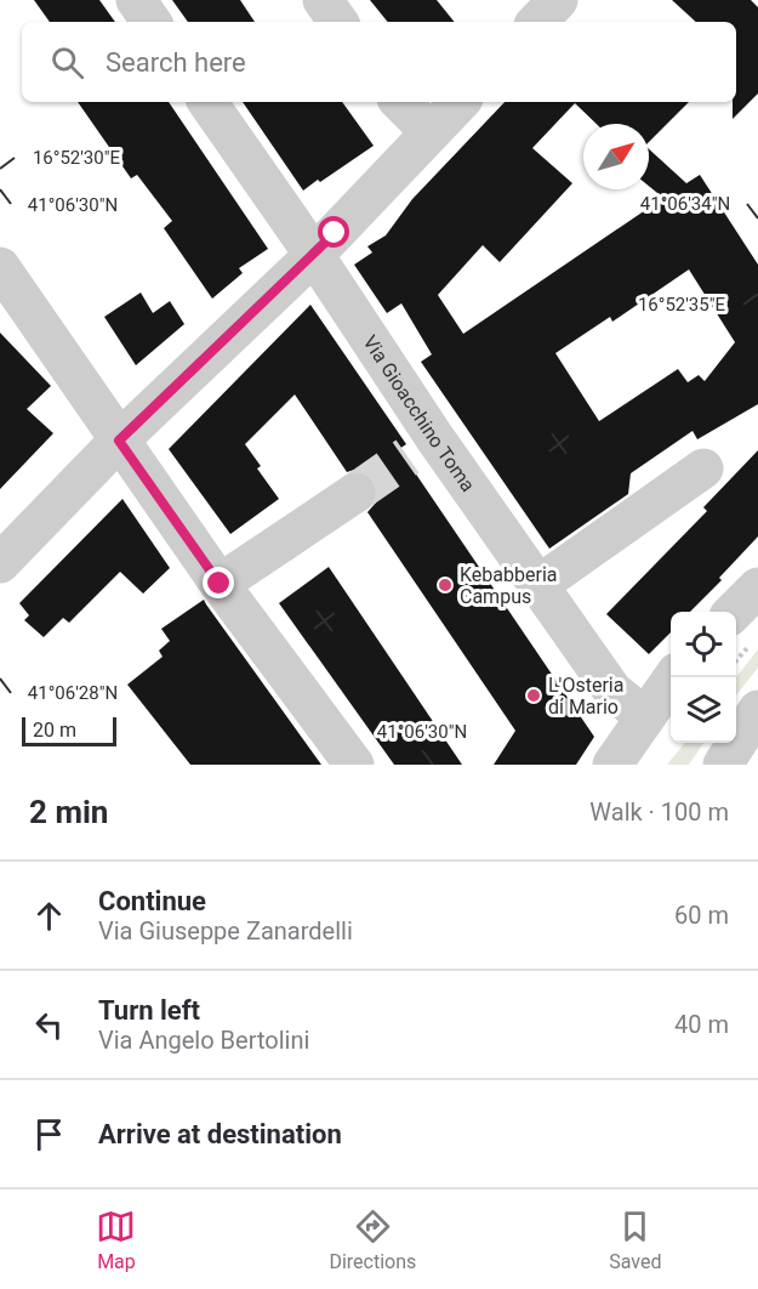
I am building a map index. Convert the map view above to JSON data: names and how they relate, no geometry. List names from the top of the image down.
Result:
{
  "streets": {
    "street": ["Via Gioacchino Toma"]
  },
  "places": ["Kebabberia Campus", "L'Osteria di Mario"],
  "scale_bar": "20 m",
  "north": "top right",
  "page": {
    "search": "Search here",
    "scale": "20 m",
    "heading": ["2 min", "Walk · 100 m"],
    "list": [
      ["Continue", "Via Giuseppe Zanardelli", "60 m"],
      ["Turn left", "Via Angelo Bertolini", "40 m"],
      "Arrive at destination"
    ],
    "nav": ["Map", "Directions", "Saved"]
  },
  "coordinates": [
    "16°52'30\"E",
    "41°06'34\"N",
    "41°06'30\"N",
    "16°52'35\"E",
    "41°06'28\"N"
  ]
}
